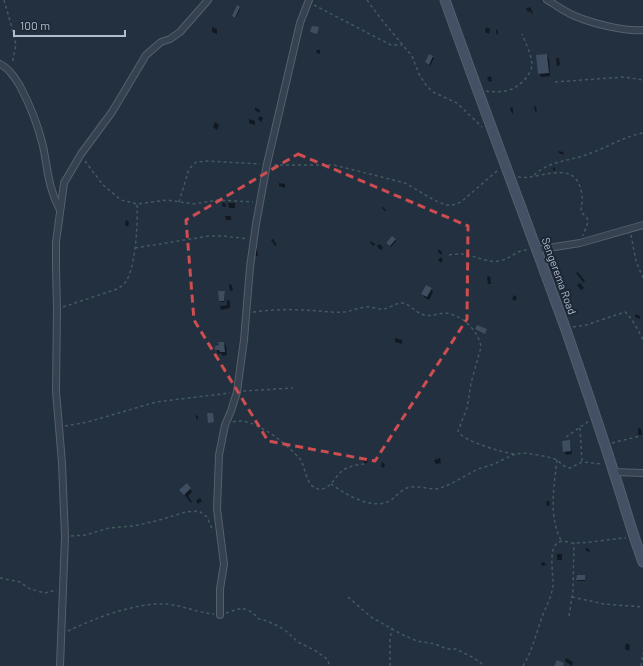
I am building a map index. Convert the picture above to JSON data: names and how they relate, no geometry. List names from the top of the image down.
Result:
{
  "streets": {
    "main road": ["Sengerema Road"]
  },
  "scale_bar": "100 m"
}
